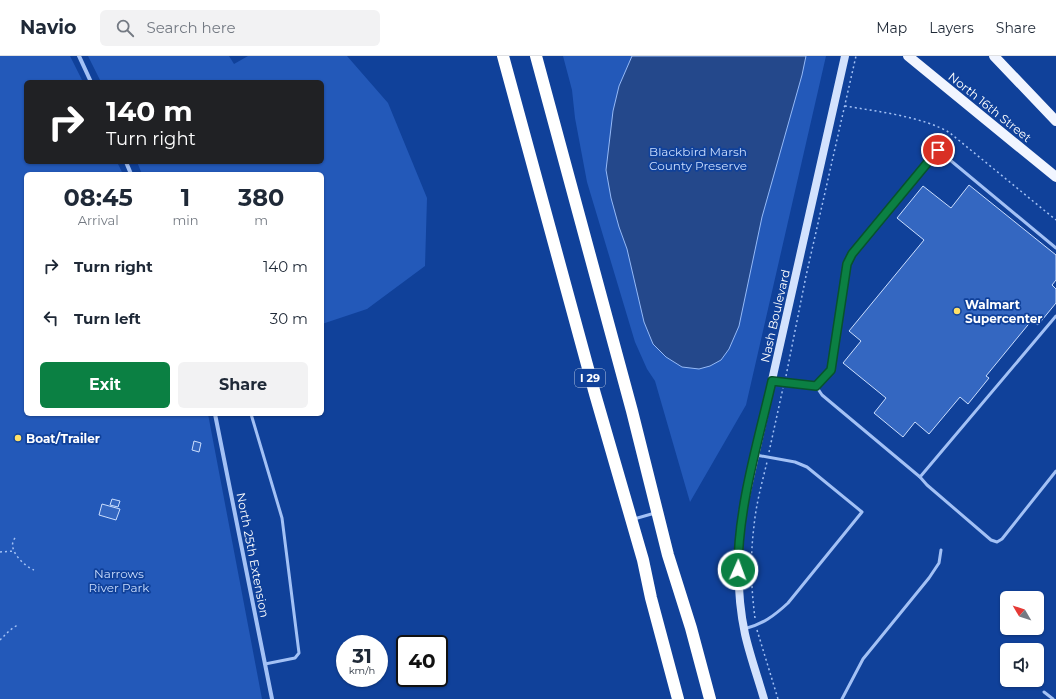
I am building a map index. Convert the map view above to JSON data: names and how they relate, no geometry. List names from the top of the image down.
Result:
{
  "streets": {
    "highway": ["I 29"],
    "main road": ["North 16th Street"],
    "street": ["Nash Boulevard", "North 25th Extension"]
  },
  "parks": ["Blackbird Marsh County Preserve", "Narrows River Park"],
  "places": ["Walmart Supercenter", "Boat/Trailer"],
  "north": "top left",
  "page": {
    "header": "Navio",
    "search": "Search here",
    "nav": ["Map", "Layers", "Share"],
    "turn": ["140 m", "Turn right"],
    "eta": [
      "08:45",
      "Arrival",
      "1",
      "min",
      "380",
      "m"
    ],
    "list": [
      {
        "name": "Turn right",
        "value": "140 m"
      },
      {
        "name": "Turn left",
        "value": "30 m"
      }
    ],
    "buttons": ["Exit", "Share"],
    "speed": "31 km/h",
    "limit": "40"
  }
}
